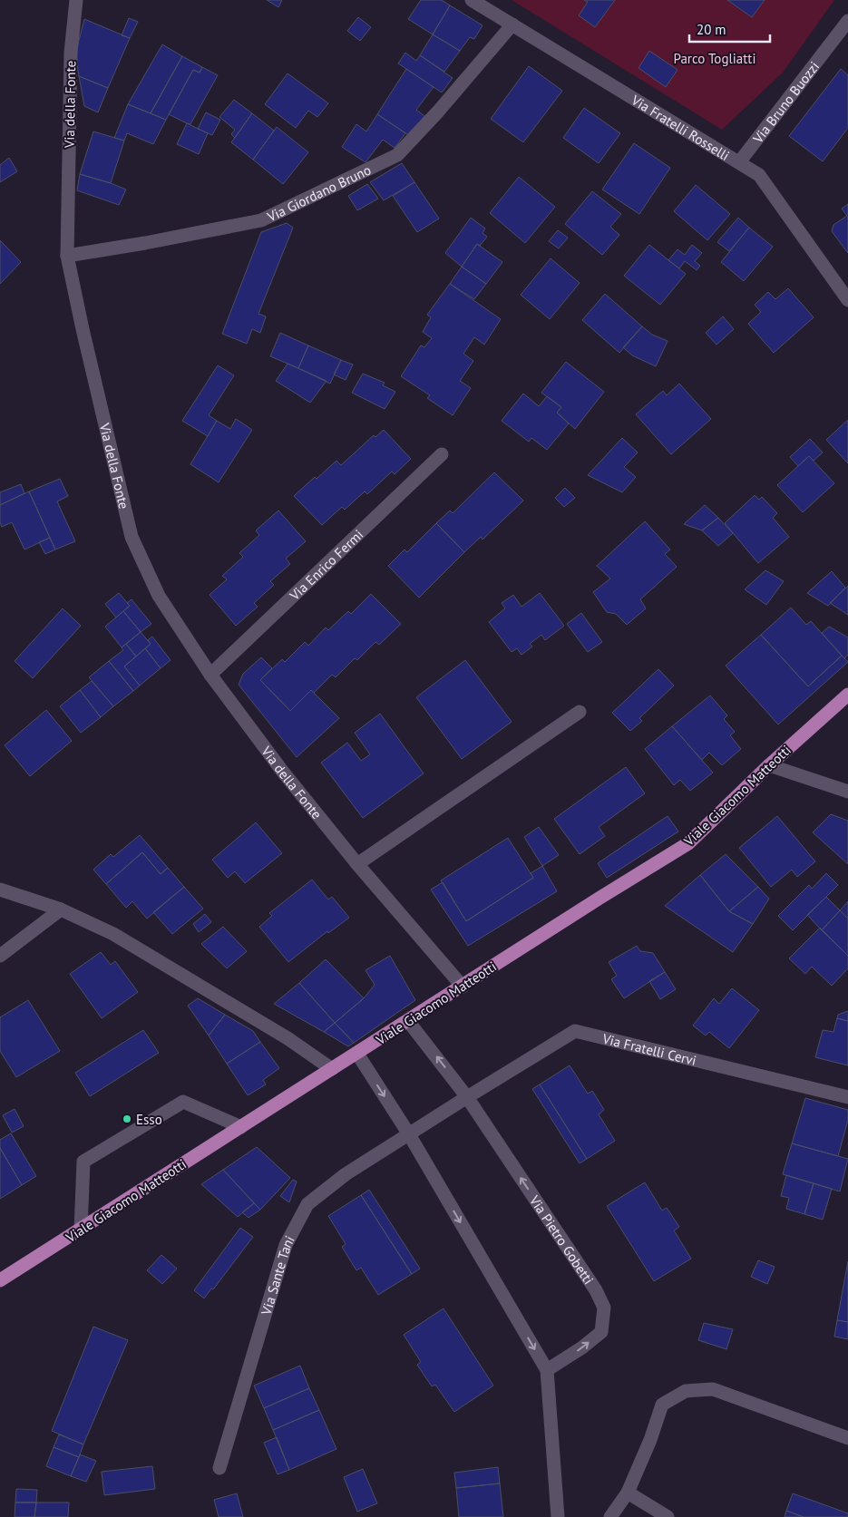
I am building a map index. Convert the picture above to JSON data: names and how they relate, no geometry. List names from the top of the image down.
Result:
{
  "streets": {
    "main road": ["Viale Giacomo Matteotti"],
    "street": [
      "Via Bruno Buozzi",
      "Via della Fonte",
      "Via Fratelli Rosselli",
      "Via Giordano Bruno",
      "Via Enrico Fermi",
      "Via Fratelli Cervi",
      "Via Pietro Gobetti",
      "Via Sante Tani"
    ]
  },
  "crossings": [
    ["Via Bruno Buozzi", "Via Fratelli Rosselli"],
    ["Via della Fonte", "Via Giordano Bruno"],
    ["Via della Fonte", "Via Enrico Fermi"],
    ["Via della Fonte", "Viale Giacomo Matteotti"],
    ["Via Fratelli Rosselli", "Via Giordano Bruno"],
    ["Viale Giacomo Matteotti", "Via Pietro Gobetti"],
    ["Via Fratelli Cervi", "Via Pietro Gobetti"]
  ],
  "parks": ["Parco Togliatti"],
  "places": ["Esso"],
  "scale_bar": "20 m"
}
